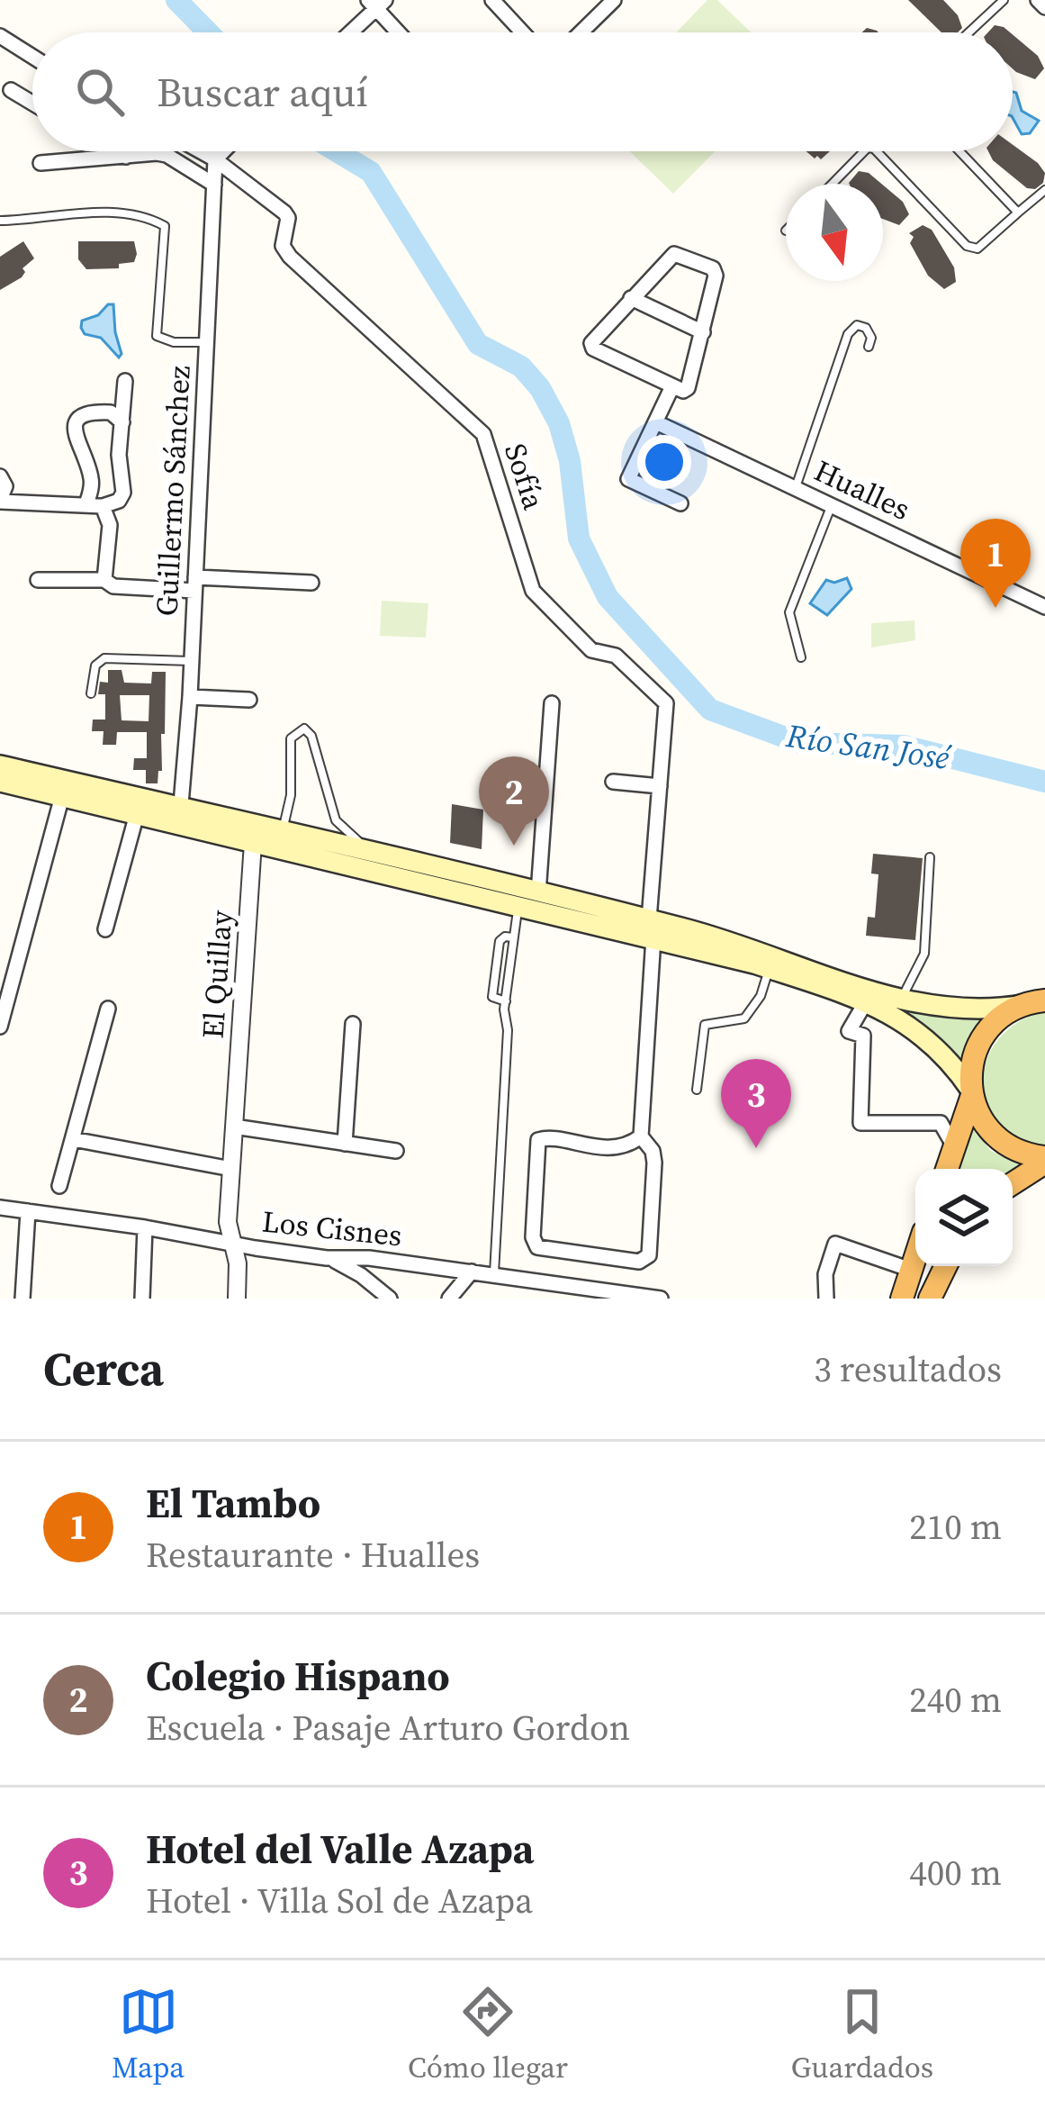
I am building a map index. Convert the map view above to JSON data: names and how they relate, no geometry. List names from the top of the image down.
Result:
{
  "streets": {
    "street": [
      "Sofía",
      "Hualles",
      "Guillermo Sánchez",
      "El Quillay",
      "Los Cisnes"
    ]
  },
  "crossings": [
    ["Sofía", "Guillermo Sánchez"],
    ["El Quillay", "Los Cisnes"]
  ],
  "water": ["Río San José"],
  "north": "bottom",
  "page": {
    "search": "Buscar aquí",
    "pins": ["1", "2", "3"],
    "heading": ["Cerca", "3 resultados"],
    "list": [
      {
        "mark": "1",
        "name": "El Tambo",
        "note": "Restaurante · Hualles",
        "value": "210 m"
      },
      {
        "mark": "2",
        "name": "Colegio Hispano",
        "note": "Escuela · Pasaje Arturo Gordon",
        "value": "240 m"
      },
      {
        "mark": "3",
        "name": "Hotel del Valle Azapa",
        "note": "Hotel · Villa Sol de Azapa",
        "value": "400 m"
      }
    ],
    "nav": ["Mapa", "Cómo llegar", "Guardados"]
  }
}
